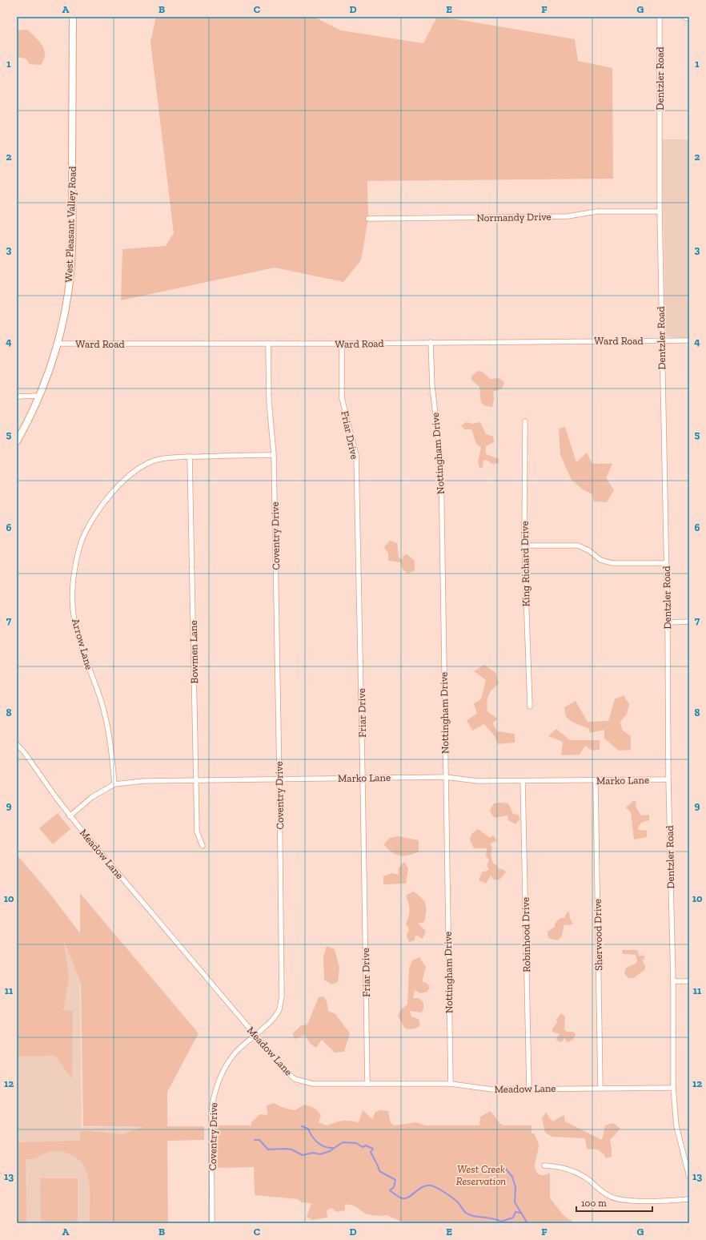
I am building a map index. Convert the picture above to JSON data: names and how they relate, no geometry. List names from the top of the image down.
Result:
{
  "streets": {
    "main road": ["West Pleasant Valley Road"],
    "street": [
      "Dentzler Road",
      "Normandy Drive",
      "Ward Road",
      "Friar Drive",
      "Nottingham Drive",
      "Coventry Drive",
      "King Richard Drive",
      "Arrow Lane",
      "Bowmen Lane",
      "Marko Lane",
      "Meadow Lane",
      "Robinhood Drive",
      "Sherwood Drive"
    ]
  },
  "crossings": [
    ["Dentzler Road", "Normandy Drive"],
    ["Dentzler Road", "Ward Road"],
    ["Dentzler Road", "Marko Lane"],
    ["Dentzler Road", "Meadow Lane"],
    ["West Pleasant Valley Road", "Ward Road"],
    ["Ward Road", "Friar Drive"],
    ["Ward Road", "Nottingham Drive"],
    ["Ward Road", "Coventry Drive"],
    ["Friar Drive", "Marko Lane"],
    ["Friar Drive", "Meadow Lane"],
    ["Nottingham Drive", "Marko Lane"],
    ["Nottingham Drive", "Meadow Lane"],
    ["Coventry Drive", "Arrow Lane"],
    ["Coventry Drive", "Marko Lane"],
    ["Coventry Drive", "Meadow Lane"],
    ["Arrow Lane", "Bowmen Lane"],
    ["Arrow Lane", "Marko Lane"],
    ["Bowmen Lane", "Marko Lane"],
    ["Marko Lane", "Meadow Lane"],
    ["Marko Lane", "Robinhood Drive"],
    ["Marko Lane", "Sherwood Drive"],
    ["Meadow Lane", "Robinhood Drive"],
    ["Meadow Lane", "Sherwood Drive"]
  ],
  "parks": ["West Creek Reservation"],
  "scale_bar": "100 m",
  "grid": {
    "columns": [
      "A",
      "B",
      "C",
      "D",
      "E",
      "F",
      "G"
    ],
    "rows": [
      "1",
      "2",
      "3",
      "4",
      "5",
      "6",
      "7",
      "8",
      "9",
      "10",
      "11",
      "12",
      "13"
    ]
  }
}
